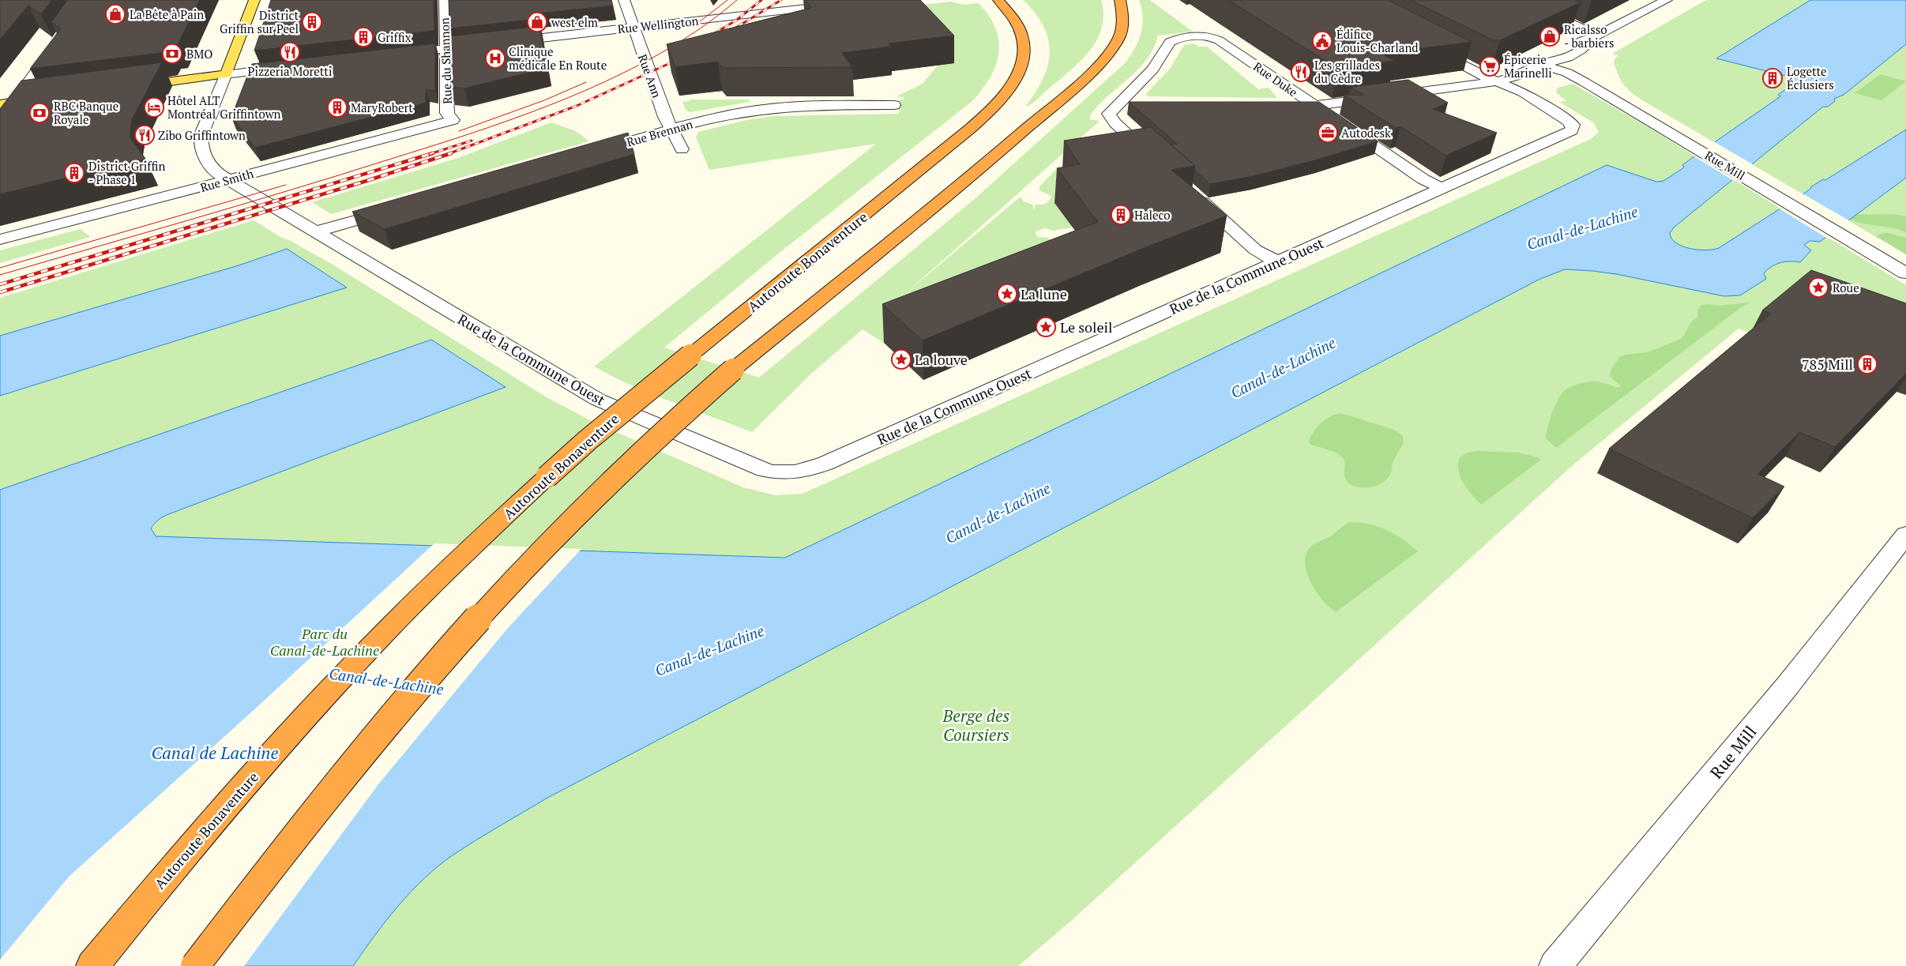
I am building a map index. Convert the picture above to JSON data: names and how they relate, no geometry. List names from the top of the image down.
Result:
{
  "streets": {
    "highway": ["Autoroute Bonaventure"],
    "street": [
      "Rue Wellington",
      "Rue du Shannon",
      "Rue Ann",
      "Rue Duke",
      "Rue Brennan",
      "Rue Mill",
      "Rue Smith",
      "Rue de la Commune Ouest"
    ]
  },
  "crossings": [
    ["Rue Wellington", "Rue Ann"],
    ["Rue du Shannon", "Rue Smith"],
    ["Rue Ann", "Rue Brennan"],
    ["Rue Duke", "Rue de la Commune Ouest"],
    ["Rue Smith", "Rue de la Commune Ouest"]
  ],
  "water": ["Canal-de-Lachine", "Canal de Lachine"],
  "parks": ["Parc du Canal-de-Lachine", "Berge des Coursiers"],
  "places": {
    "shop": ["La Bête à Pain", "west elm", "Ricalsso - barbiers"],
    "building": [
      "District Griffin sur Peel",
      "Griffix",
      "Logette Éclusiers",
      "MaryRobert",
      "District Griffin - Phase 1",
      "Haleco",
      "785 Mill"
    ],
    "public building": ["Édifice Louis-Charland"],
    "restaurant": ["Pizzeria Moretti", "Les grillades du Cèdre", "Zibo Griffintown"],
    "bank": ["BMO", "RBC Banque Royale"],
    "hospital": ["Clinique médicale En Route"],
    "supermarket": ["Épicerie Marinelli"],
    "hotel": ["Hôtel ALT Montréal/Griffintown"],
    "office": ["Autodesk"],
    "place": [
      "Roue",
      "La lune",
      "Le soleil",
      "La louve"
    ]
  }
}
